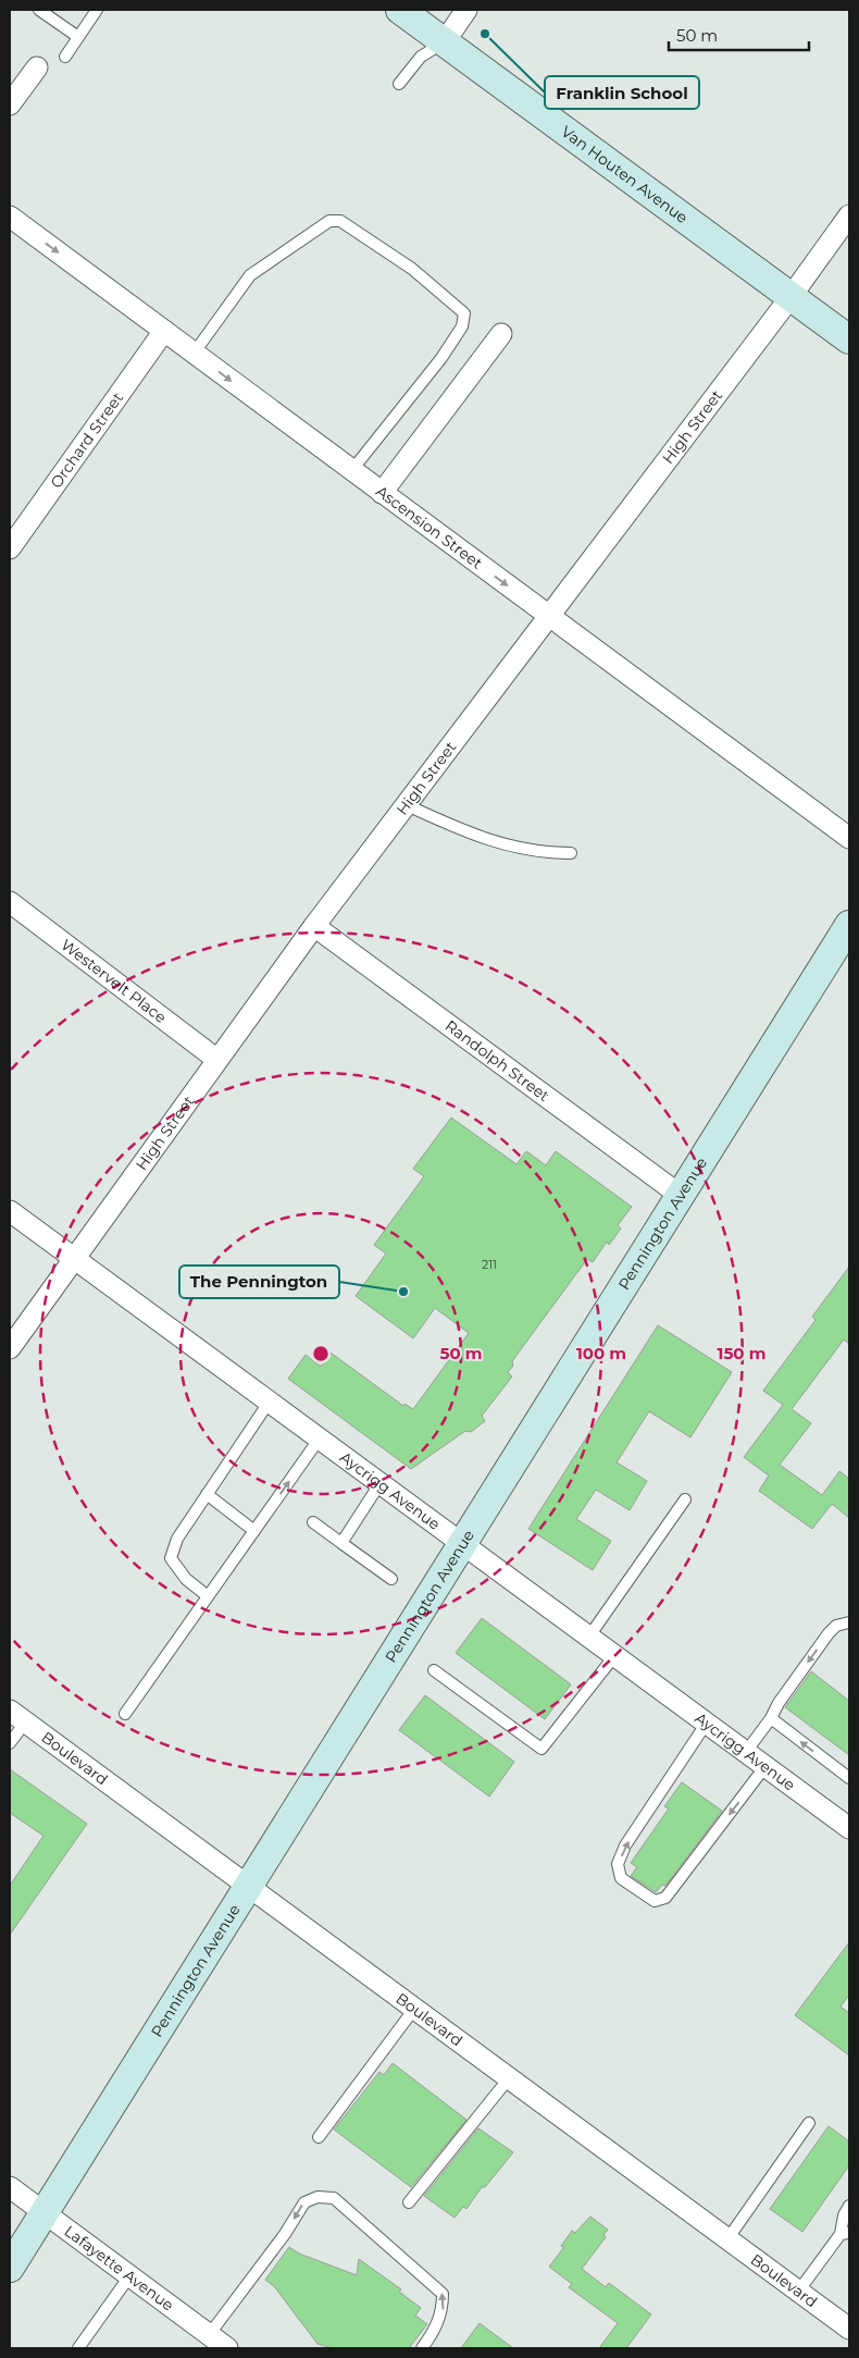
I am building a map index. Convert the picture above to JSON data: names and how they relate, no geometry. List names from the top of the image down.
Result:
{
  "streets": {
    "street": [
      "Van Houten Avenue",
      "High Street",
      "Orchard Street",
      "Ascension Street",
      "Westervelt Place",
      "Randolph Street",
      "Pennington Avenue",
      "Aycrigg Avenue",
      "Boulevard",
      "Lafayette Avenue"
    ]
  },
  "crossings": [
    ["Van Houten Avenue", "High Street"],
    ["High Street", "Ascension Street"],
    ["High Street", "Westervelt Place"],
    ["High Street", "Randolph Street"],
    ["High Street", "Aycrigg Avenue"],
    ["Orchard Street", "Ascension Street"],
    ["Randolph Street", "Pennington Avenue"],
    ["Pennington Avenue", "Aycrigg Avenue"],
    ["Pennington Avenue", "Boulevard"],
    ["Pennington Avenue", "Lafayette Avenue"]
  ],
  "one_way": ["Ascension Street"],
  "places": ["Franklin School", "The Pennington"],
  "house_numbers": ["211"],
  "scale_bar": "50 m",
  "rings": ["50 m", "100 m", "150 m"]
}
